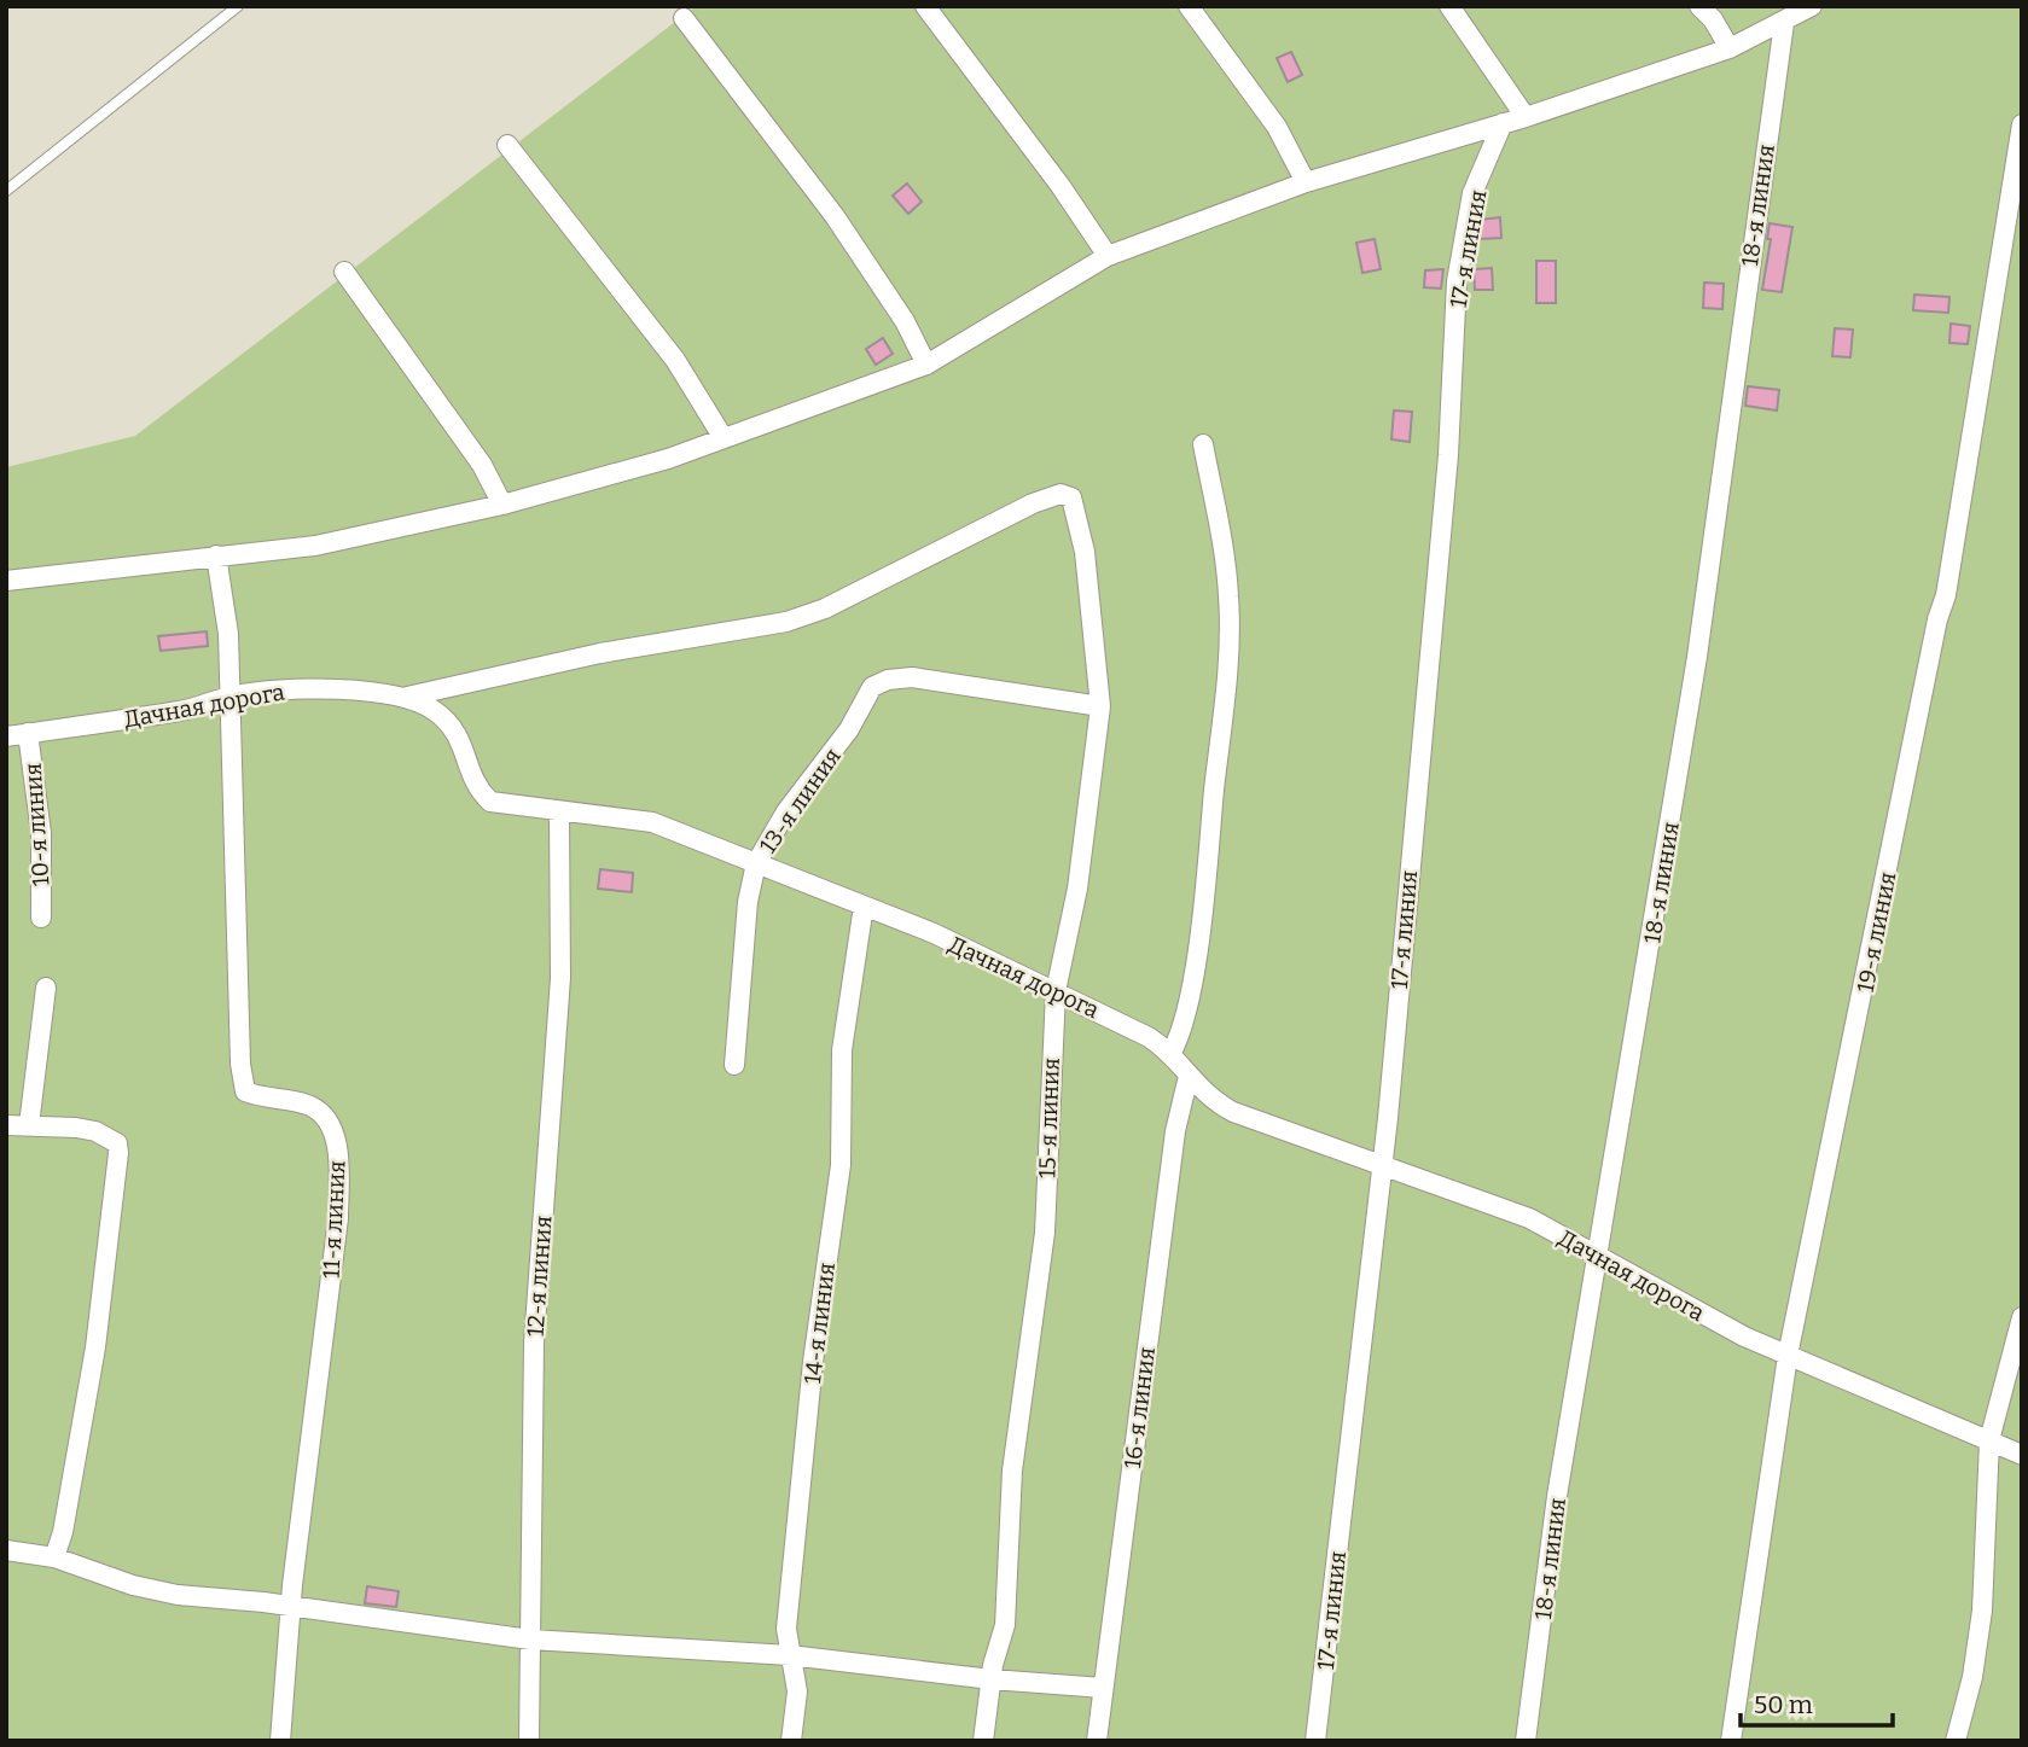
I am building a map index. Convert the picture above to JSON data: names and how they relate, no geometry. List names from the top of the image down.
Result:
{
  "streets": {
    "street": [
      "18-я линия",
      "17-я линия",
      "Дачная дорога",
      "13-я линия",
      "10-я линия",
      "19-я линия",
      "15-я линия",
      "11-я линия",
      "12-я линия",
      "14-я линия",
      "16-я линия"
    ]
  },
  "crossings": [
    ["18-я линия", "Дачная дорога"],
    ["17-я линия", "Дачная дорога"],
    ["Дачная дорога", "13-я линия"],
    ["Дачная дорога", "10-я линия"],
    ["Дачная дорога", "19-я линия"],
    ["Дачная дорога", "15-я линия"],
    ["Дачная дорога", "11-я линия"],
    ["Дачная дорога", "12-я линия"],
    ["Дачная дорога", "14-я линия"],
    ["Дачная дорога", "16-я линия"],
    ["13-я линия", "15-я линия"]
  ],
  "scale_bar": "50 m"
}
